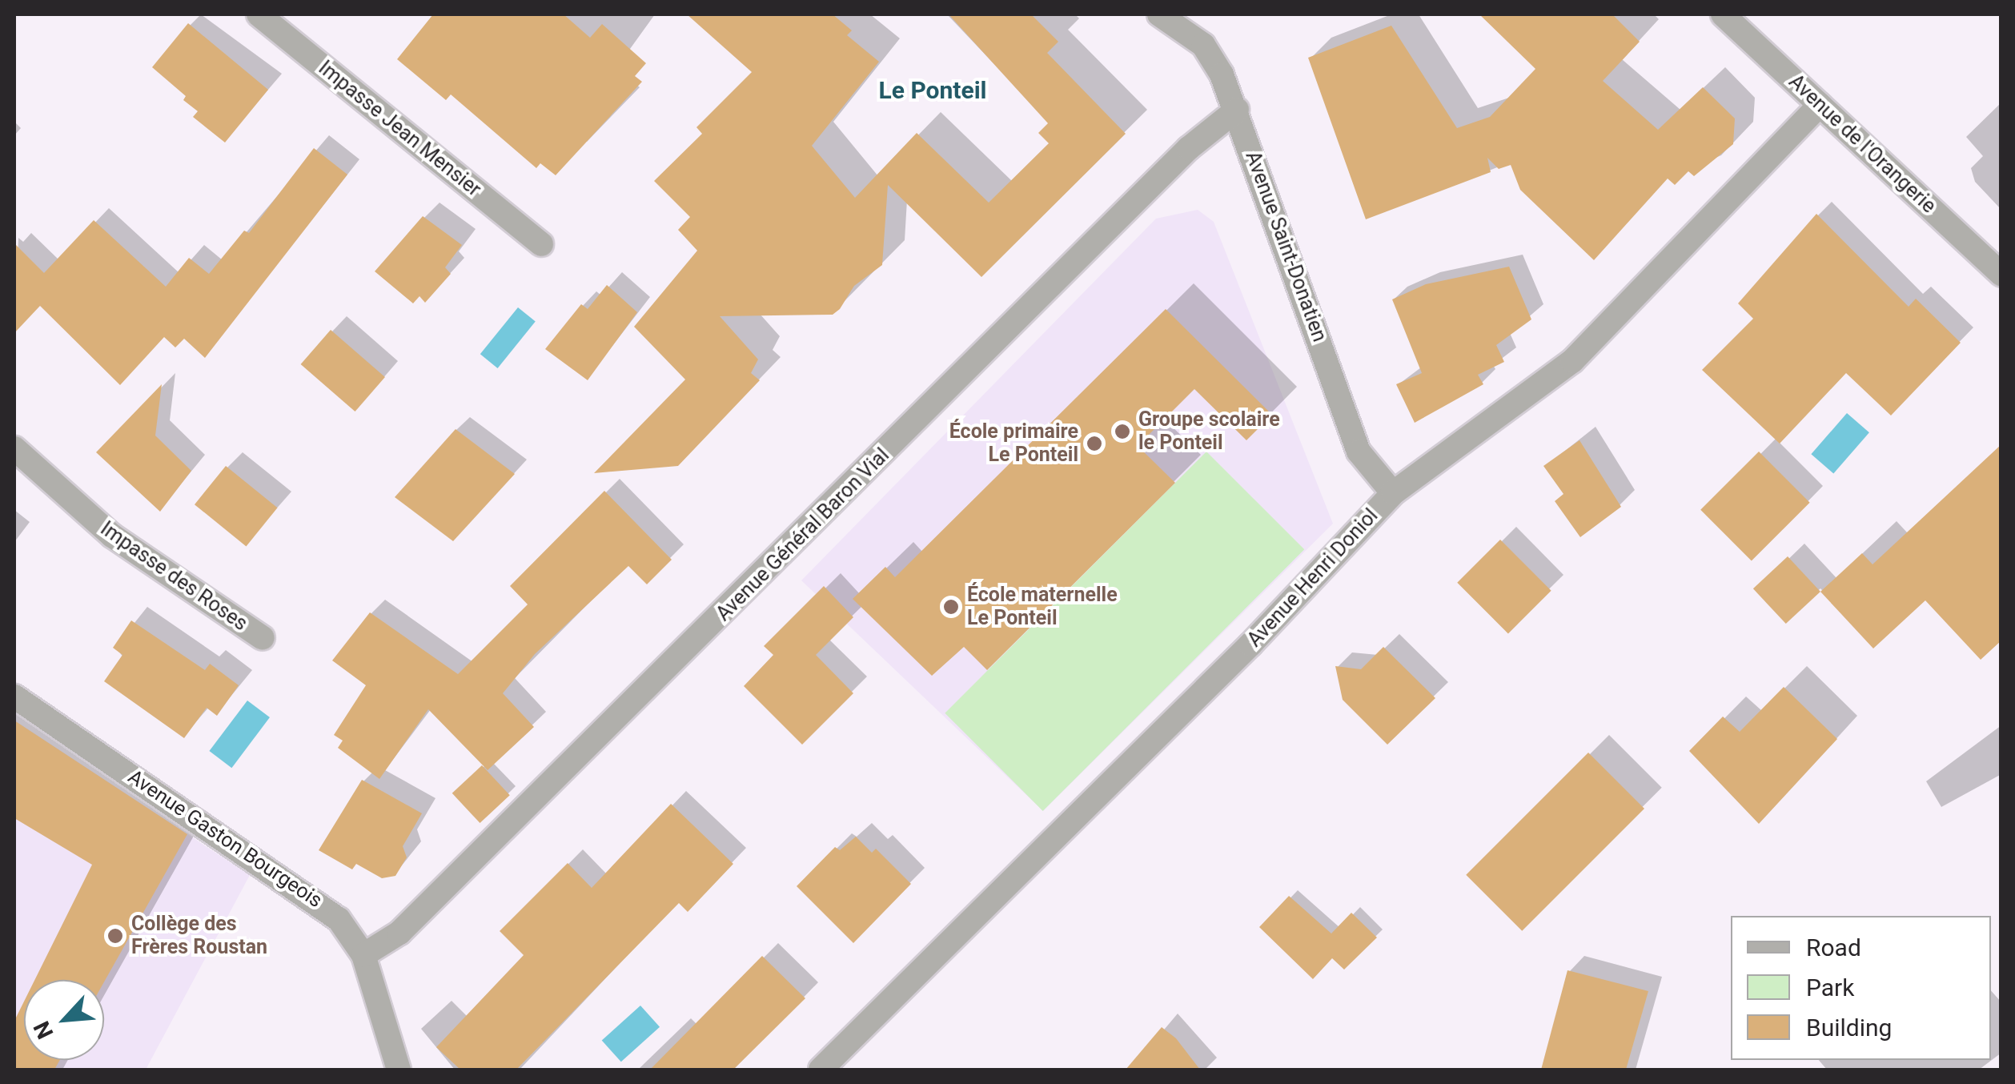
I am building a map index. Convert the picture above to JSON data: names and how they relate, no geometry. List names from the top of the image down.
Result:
{
  "streets": {
    "street": [
      "Impasse Jean Mensier",
      "Avenue de l'Orangerie",
      "Avenue Saint-Donatien",
      "Avenue Général Baron Vial",
      "Impasse des Roses",
      "Avenue Henri Doniol",
      "Avenue Gaston Bourgeois"
    ]
  },
  "crossings": [
    ["Avenue de l'Orangerie", "Avenue Henri Doniol"],
    ["Avenue Saint-Donatien", "Avenue Général Baron Vial"],
    ["Avenue Saint-Donatien", "Avenue Henri Doniol"],
    ["Avenue Général Baron Vial", "Avenue Gaston Bourgeois"]
  ],
  "districts": ["Le Ponteil"],
  "places": [
    "Groupe scolaire le Ponteil",
    "École primaire Le Ponteil",
    "École maternelle Le Ponteil",
    "Collège des Frères Roustan"
  ],
  "legend": ["Road", "Park", "Building"],
  "north": "bottom left"
}
